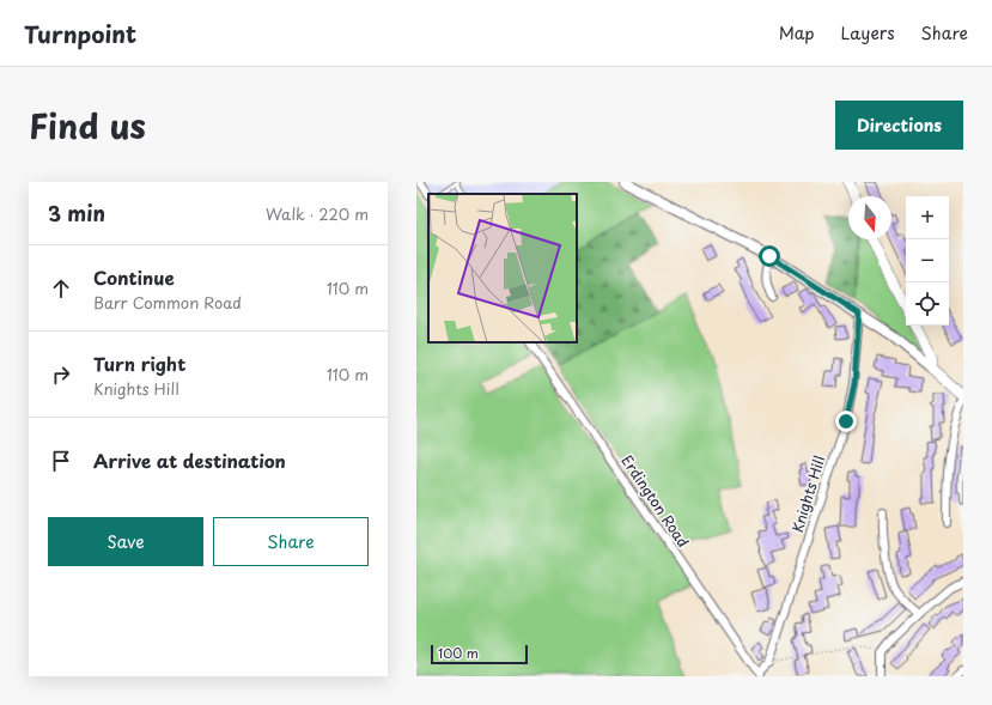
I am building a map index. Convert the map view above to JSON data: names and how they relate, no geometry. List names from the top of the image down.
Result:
{
  "streets": {
    "street": ["Knights Hill", "Erdington Road"]
  },
  "scale_bar": "100 m",
  "north": "bottom",
  "page": {
    "header": "Turnpoint",
    "nav": ["Map", "Layers", "Share"],
    "title": "Find us",
    "buttons": [
      "Directions",
      ["Save", "Share"]
    ],
    "heading": ["3 min", "Walk · 220 m"],
    "map_buttons": ["+", "−"],
    "list": [
      ["Continue", "Barr Common Road", "110 m"],
      ["Turn right", "Knights Hill", "110 m"],
      "Arrive at destination"
    ],
    "scale": "100 m"
  }
}
